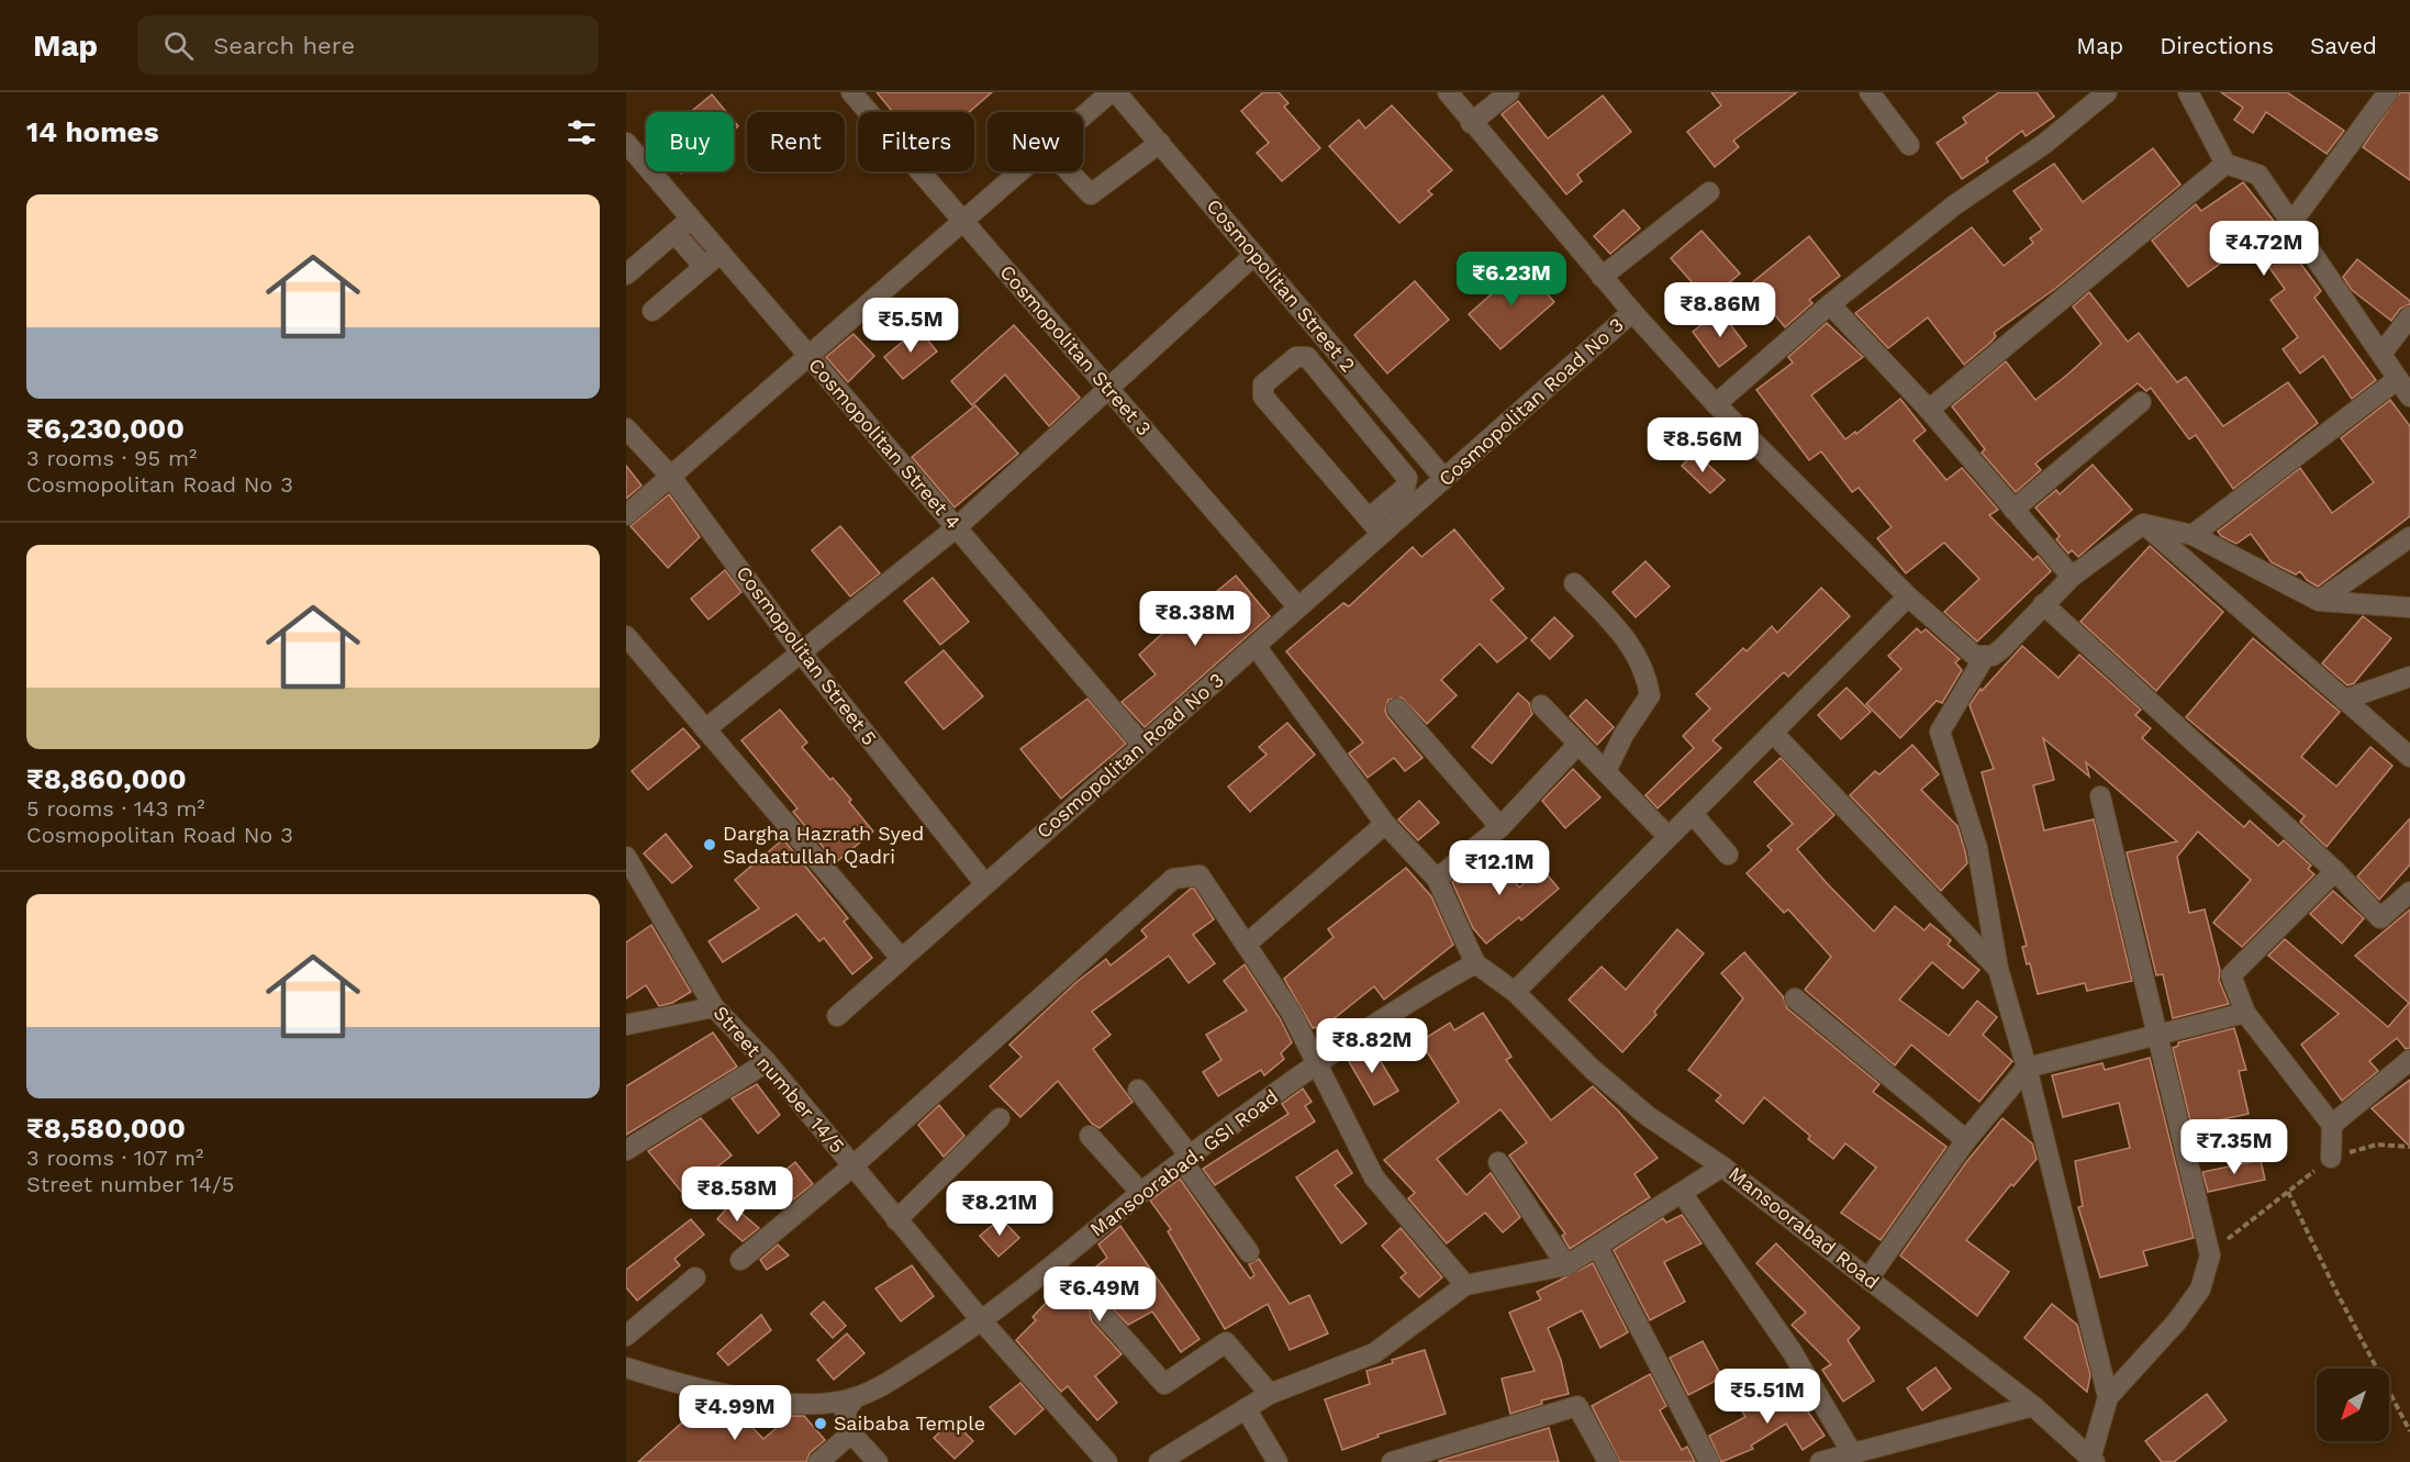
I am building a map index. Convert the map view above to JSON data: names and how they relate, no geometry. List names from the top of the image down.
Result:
{
  "streets": {
    "street": [
      "Cosmopolitan Street 2",
      "Cosmopolitan Street 3",
      "Cosmopolitan Road No 3",
      "Cosmopolitan Street 4",
      "Cosmopolitan Street 5",
      "Street number 14/5",
      "Mansoorabad, GSI Road",
      "Mansoorabad Road"
    ]
  },
  "crossings": [
    ["Cosmopolitan Street 2", "Cosmopolitan Road No 3"],
    ["Cosmopolitan Street 3", "Cosmopolitan Road No 3"],
    ["Cosmopolitan Road No 3", "Cosmopolitan Street 4"],
    ["Cosmopolitan Road No 3", "Cosmopolitan Street 5"],
    ["Street number 14/5", "Mansoorabad, GSI Road"]
  ],
  "places": ["Dargha Hazrath Syed Sadaatullah Qadri", "Saibaba Temple"],
  "north": "bottom left",
  "page": {
    "header": "Map",
    "search": "Search here",
    "nav": ["Map", "Directions", "Saved"],
    "heading": "14 homes",
    "chip": [
      "Buy",
      "Rent",
      "Filters",
      "New"
    ],
    "list": [
      {
        "name": "₹6,230,000",
        "note": "3 rooms · 95 m² · Cosmopolitan Road No 3"
      },
      {
        "name": "₹8,860,000",
        "note": "5 rooms · 143 m² · Cosmopolitan Road No 3"
      },
      {
        "name": "₹8,580,000",
        "note": "3 rooms · 107 m² · Street number 14/5"
      }
    ],
    "price": [
      "₹4.72M",
      "₹6.23M",
      "₹8.86M",
      "₹5.5M",
      "₹8.56M",
      "₹8.38M",
      "₹12.1M",
      "₹8.82M",
      "₹7.35M",
      "₹8.58M",
      "₹8.21M",
      "₹6.49M",
      "₹5.51M",
      "₹4.99M"
    ]
  }
}
